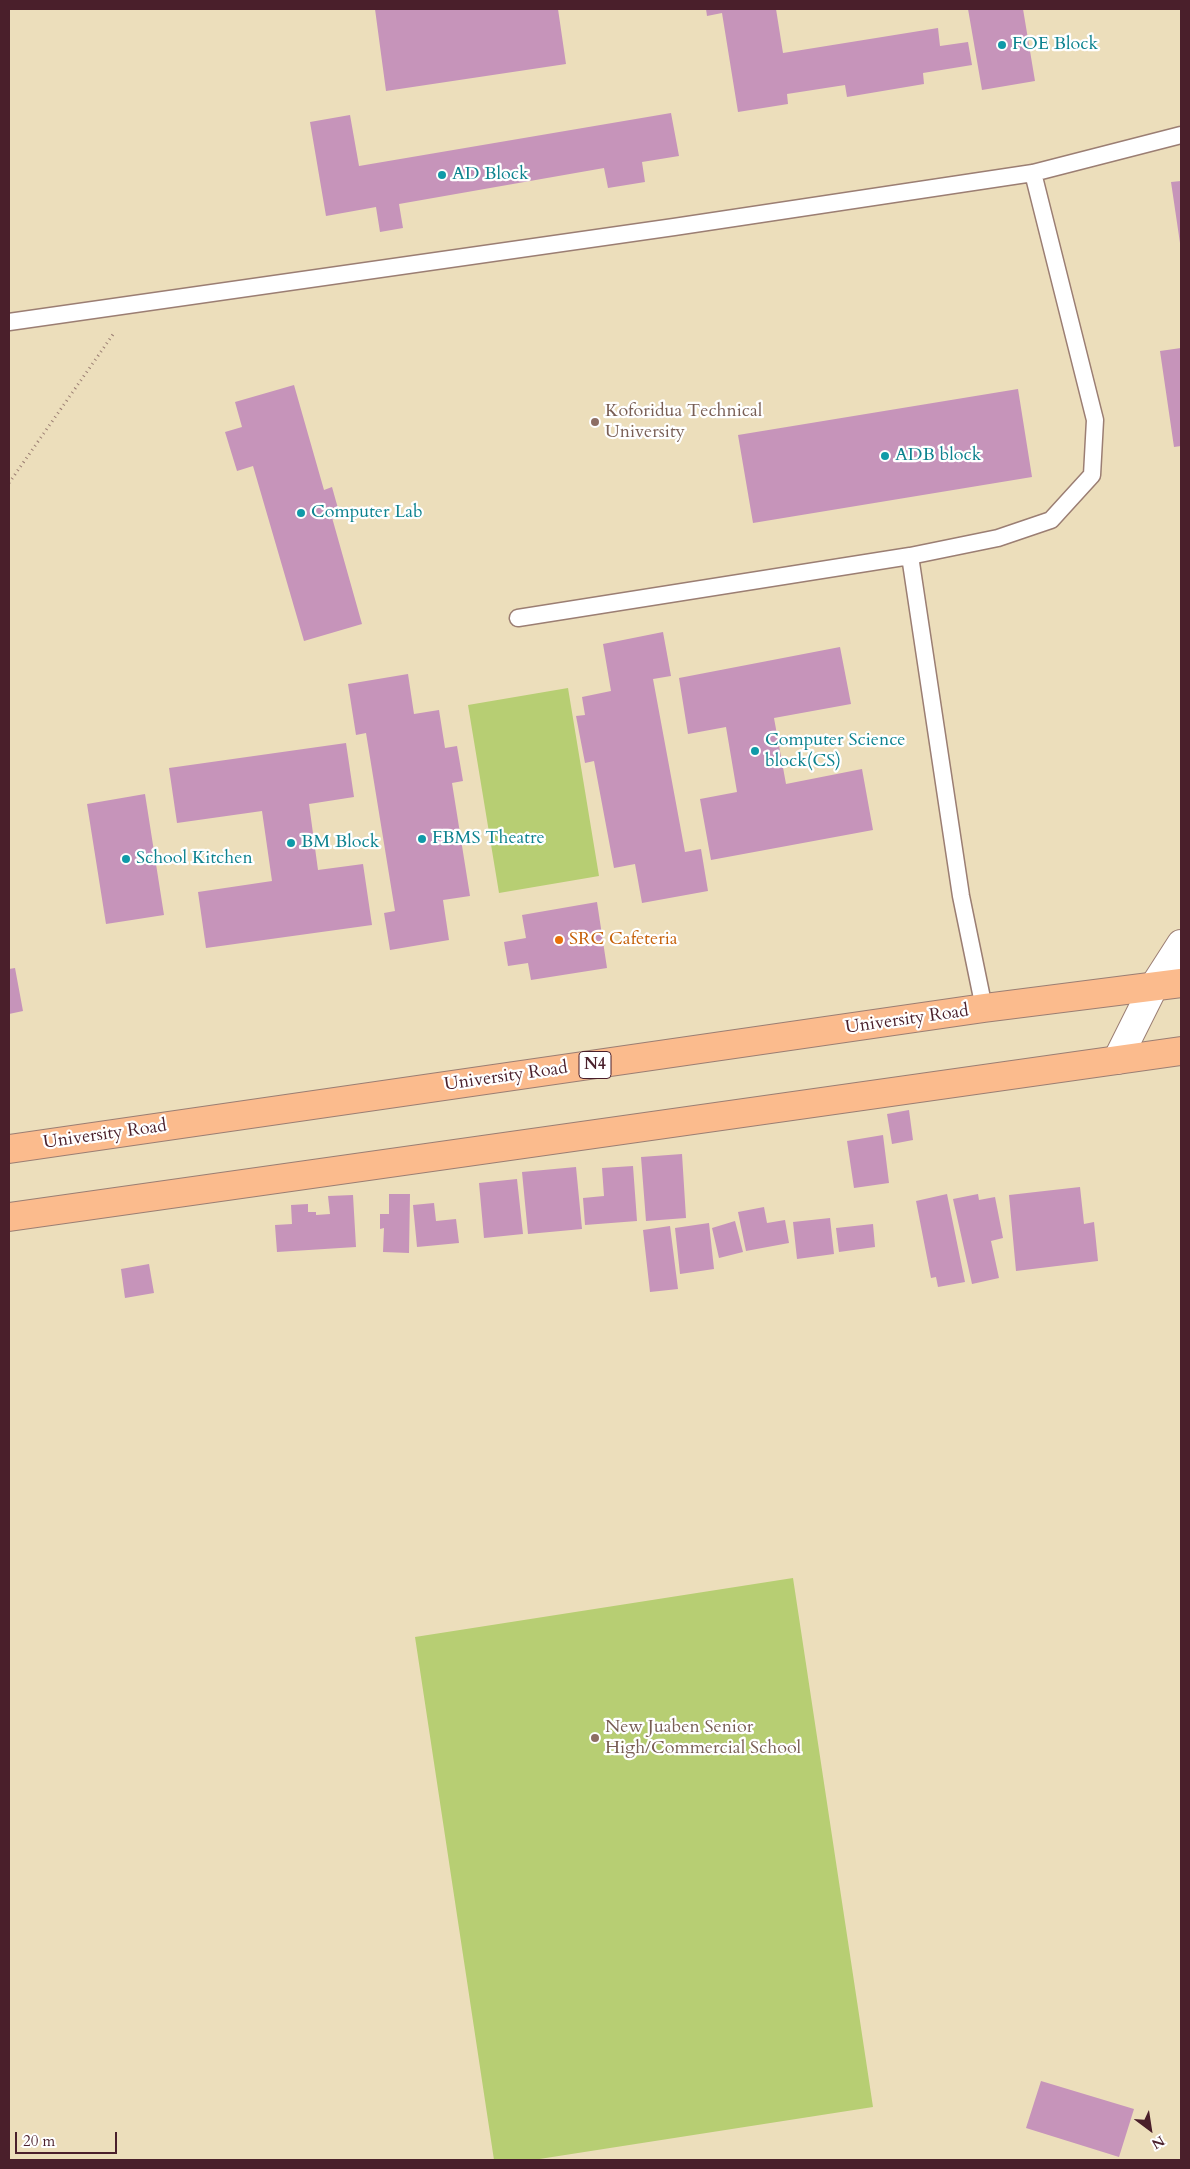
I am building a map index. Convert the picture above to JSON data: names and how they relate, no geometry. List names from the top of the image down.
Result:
{
  "streets": {
    "highway": ["University Road", "N4"]
  },
  "places": [
    "FOE Block",
    "AD Block",
    "Koforidua Technical University",
    "ADB block",
    "Computer Lab",
    "Computer Science block(CS)",
    "FBMS Theatre",
    "BM Block",
    "School Kitchen",
    "SRC Cafeteria",
    "New Juaben Senior High/Commercial School"
  ],
  "scale_bar": "20 m",
  "north": "bottom right"
}
